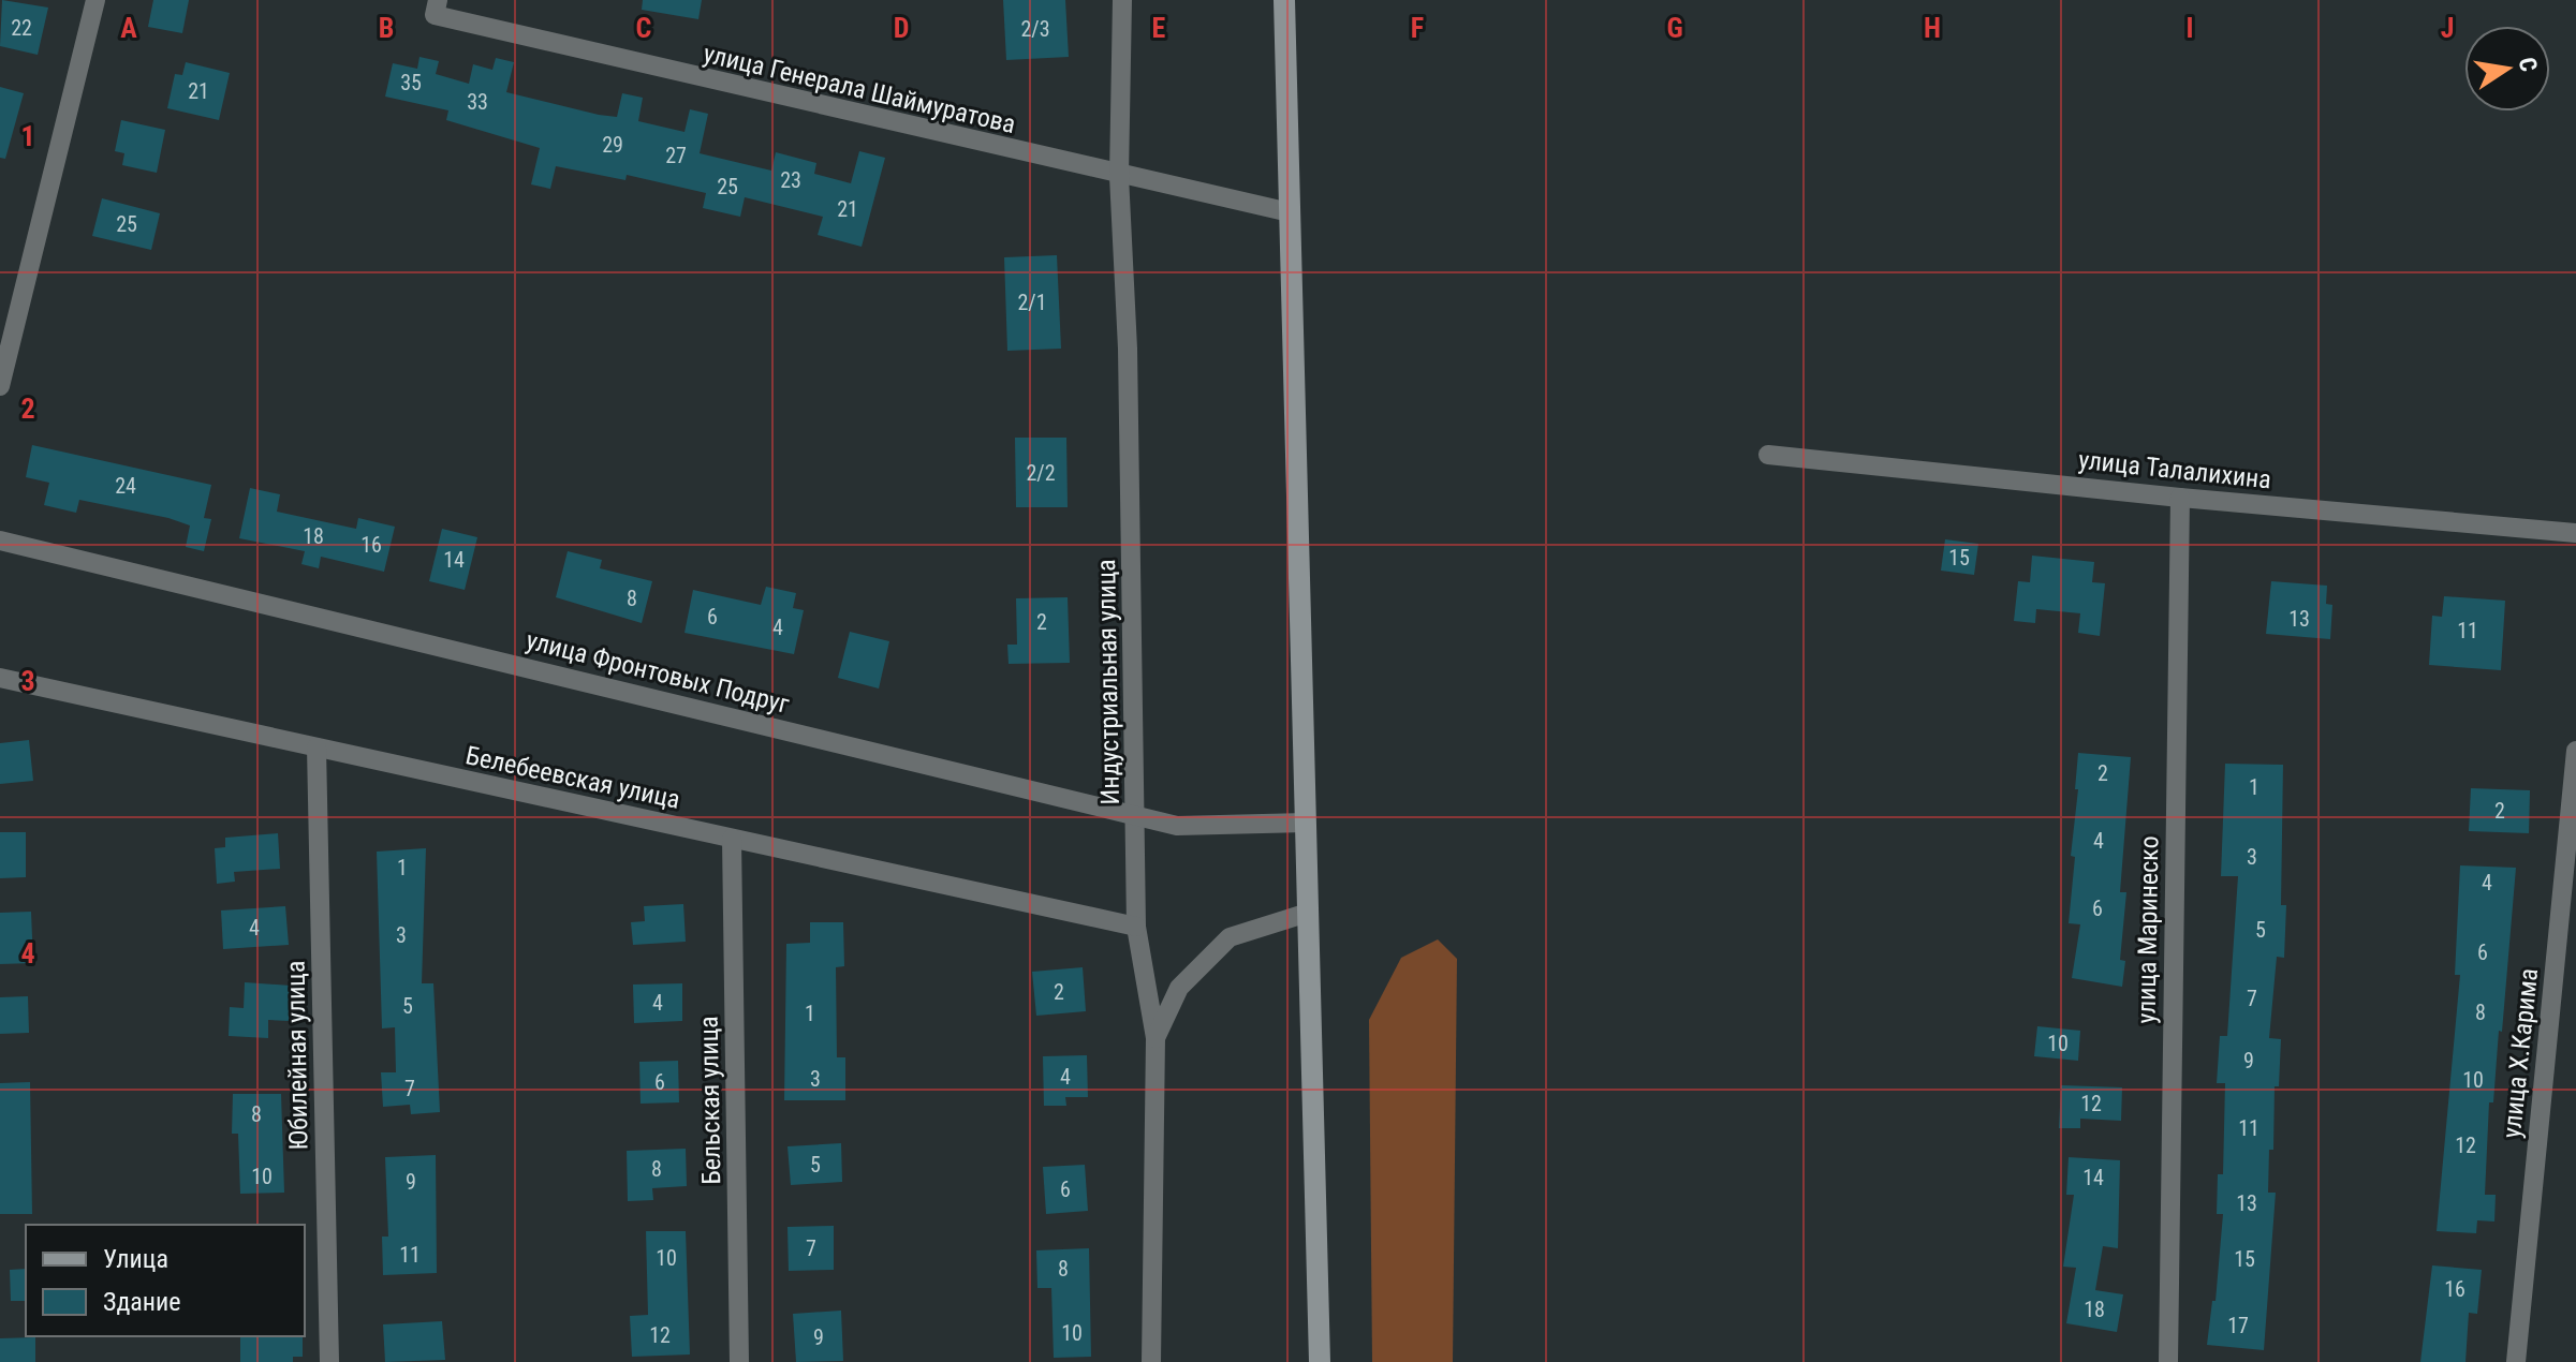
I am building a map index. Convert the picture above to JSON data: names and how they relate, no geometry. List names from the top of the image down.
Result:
{
  "streets": {
    "street": [
      "улица Генерала Шаймуратова",
      "улица Талалихина",
      "улица Фронтовых Подруг",
      "Индустриальная улица",
      "Белебеевская улица",
      "улица Маринеско",
      "улица Х.Карима",
      "Юбилейная улица",
      "Бельская улица"
    ]
  },
  "crossings": [
    ["улица Генерала Шаймуратова", "Индустриальная улица"],
    ["улица Талалихина", "улица Маринеско"],
    ["улица Фронтовых Подруг", "Индустриальная улица"],
    ["Индустриальная улица", "Белебеевская улица"],
    ["Белебеевская улица", "Юбилейная улица"],
    ["Белебеевская улица", "Бельская улица"]
  ],
  "house_numbers": [
    "22",
    "2/3",
    "35",
    "21",
    "33",
    "29",
    "27",
    "23",
    "25",
    "21",
    "25",
    "2/1",
    "2/2",
    "24",
    "18",
    "16",
    "15",
    "14",
    "8",
    "6",
    "13",
    "2",
    "4",
    "11",
    "2",
    "1",
    "2",
    "4",
    "3",
    "1",
    "4",
    "6",
    "4",
    "5",
    "3",
    "6",
    "2",
    "7",
    "4",
    "5",
    "8",
    "1",
    "10",
    "9",
    "4",
    "3",
    "10",
    "6",
    "7",
    "12",
    "8",
    "11",
    "12",
    "5",
    "8",
    "10",
    "14",
    "9",
    "6",
    "13",
    "7",
    "11",
    "10",
    "15",
    "8",
    "16",
    "18",
    "17",
    "10",
    "12",
    "9"
  ],
  "legend": ["Улица", "Здание"],
  "north": "right",
  "grid": {
    "columns": [
      "A",
      "B",
      "C",
      "D",
      "E",
      "F",
      "G",
      "H",
      "I",
      "J"
    ],
    "rows": [
      "1",
      "2",
      "3",
      "4"
    ]
  }
}
